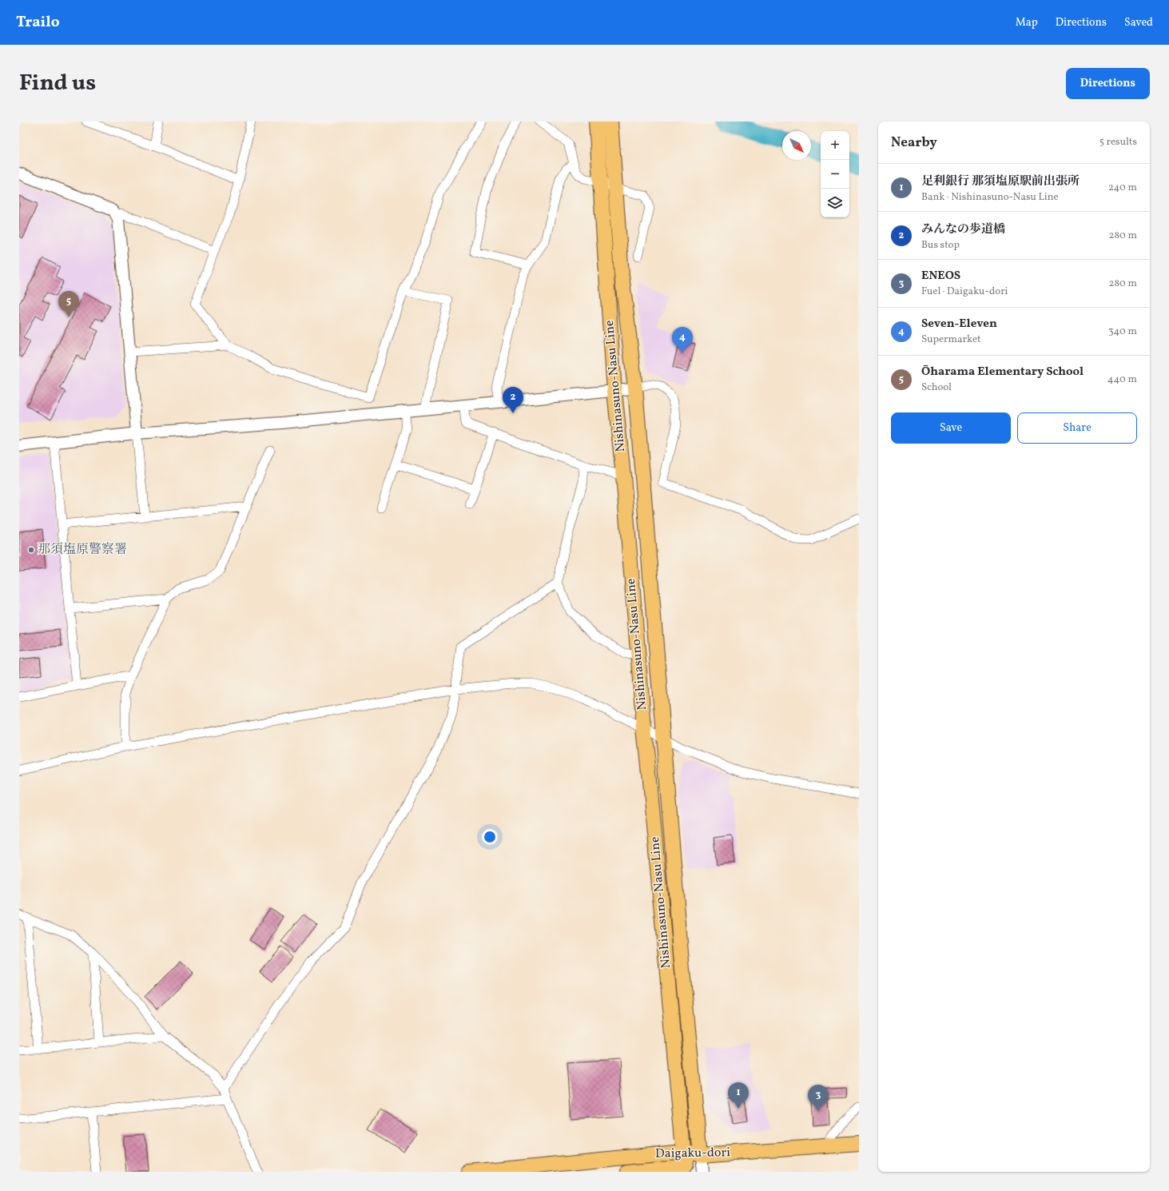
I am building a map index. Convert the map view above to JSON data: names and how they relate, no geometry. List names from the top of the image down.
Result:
{
  "streets": {
    "main road": ["Nishinasuno-Nasu Line", "Daigaku-dori"]
  },
  "crossings": [
    ["Nishinasuno-Nasu Line", "Daigaku-dori"]
  ],
  "places": ["那須塩原警察署"],
  "north": "bottom right",
  "page": {
    "header": "Trailo",
    "nav": ["Map", "Directions", "Saved"],
    "title": "Find us",
    "buttons": [
      "Directions",
      ["Save", "Share"]
    ],
    "heading": ["Nearby", "5 results"],
    "map_buttons": ["+", "−"],
    "list": [
      {
        "mark": "1",
        "name": "足利銀行 那須塩原駅前出張所",
        "note": "Bank · Nishinasuno-Nasu Line",
        "value": "240 m"
      },
      {
        "mark": "2",
        "name": "みんなの歩道橋",
        "note": "Bus stop",
        "value": "280 m"
      },
      {
        "mark": "3",
        "name": "ENEOS",
        "note": "Fuel · Daigaku-dori",
        "value": "280 m"
      },
      {
        "mark": "4",
        "name": "Seven-Eleven",
        "note": "Supermarket",
        "value": "340 m"
      },
      {
        "mark": "5",
        "name": "Ōharama Elementary School",
        "note": "School",
        "value": "440 m"
      }
    ],
    "pins": [
      "5",
      "4",
      "2",
      "1",
      "3"
    ]
  }
}
